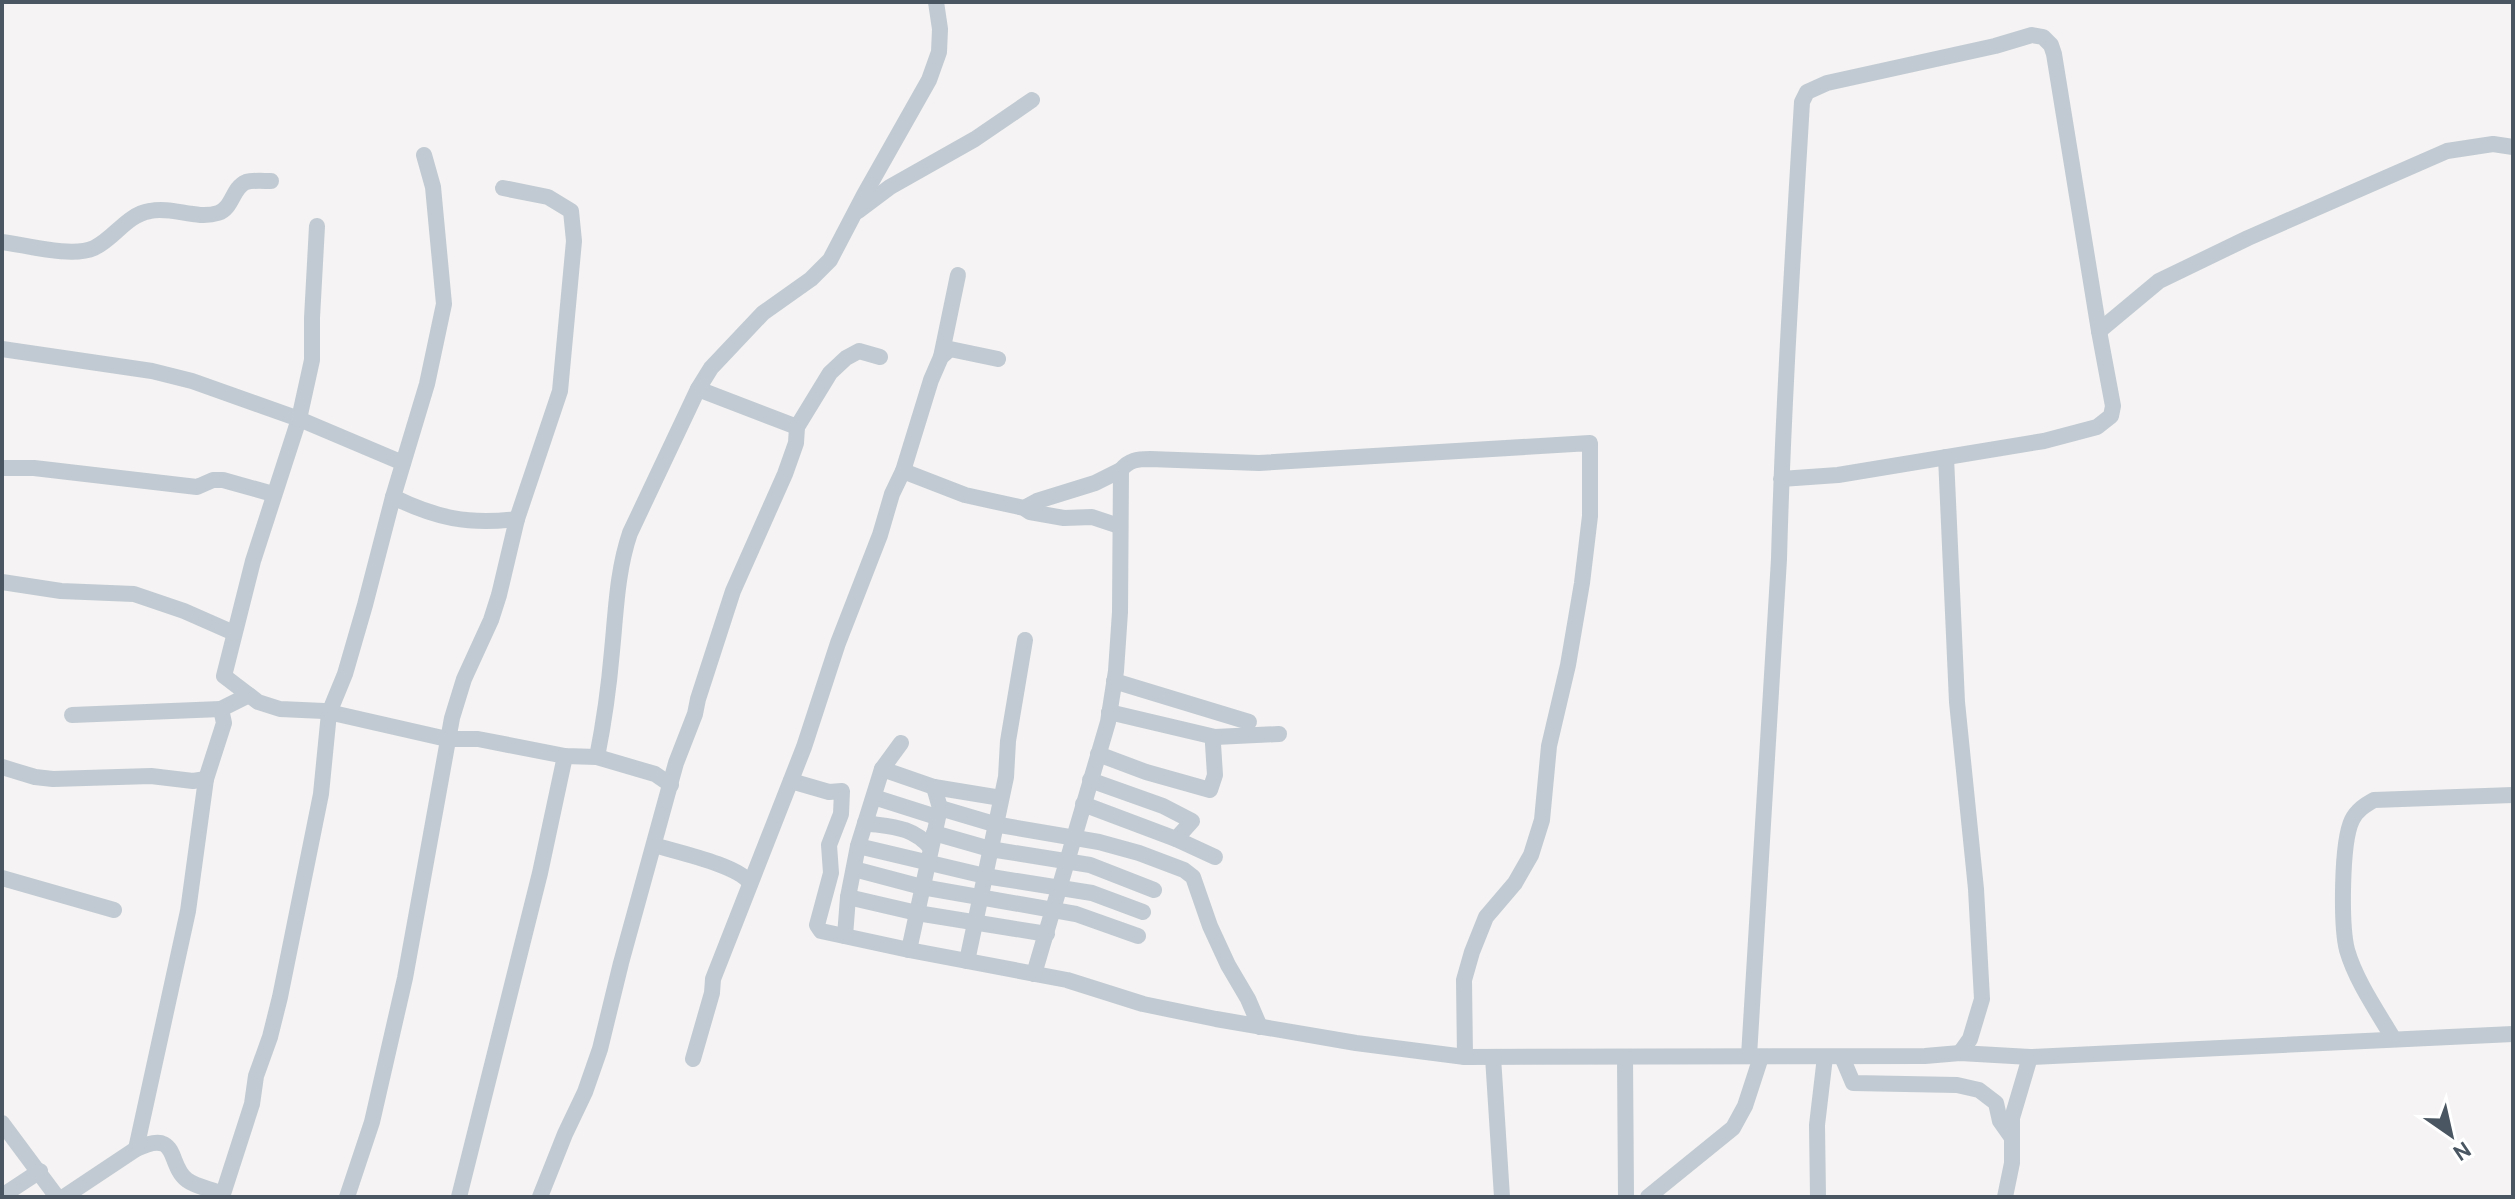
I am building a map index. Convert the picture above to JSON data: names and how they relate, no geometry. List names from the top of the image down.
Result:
{
  "north": "bottom right"
}
